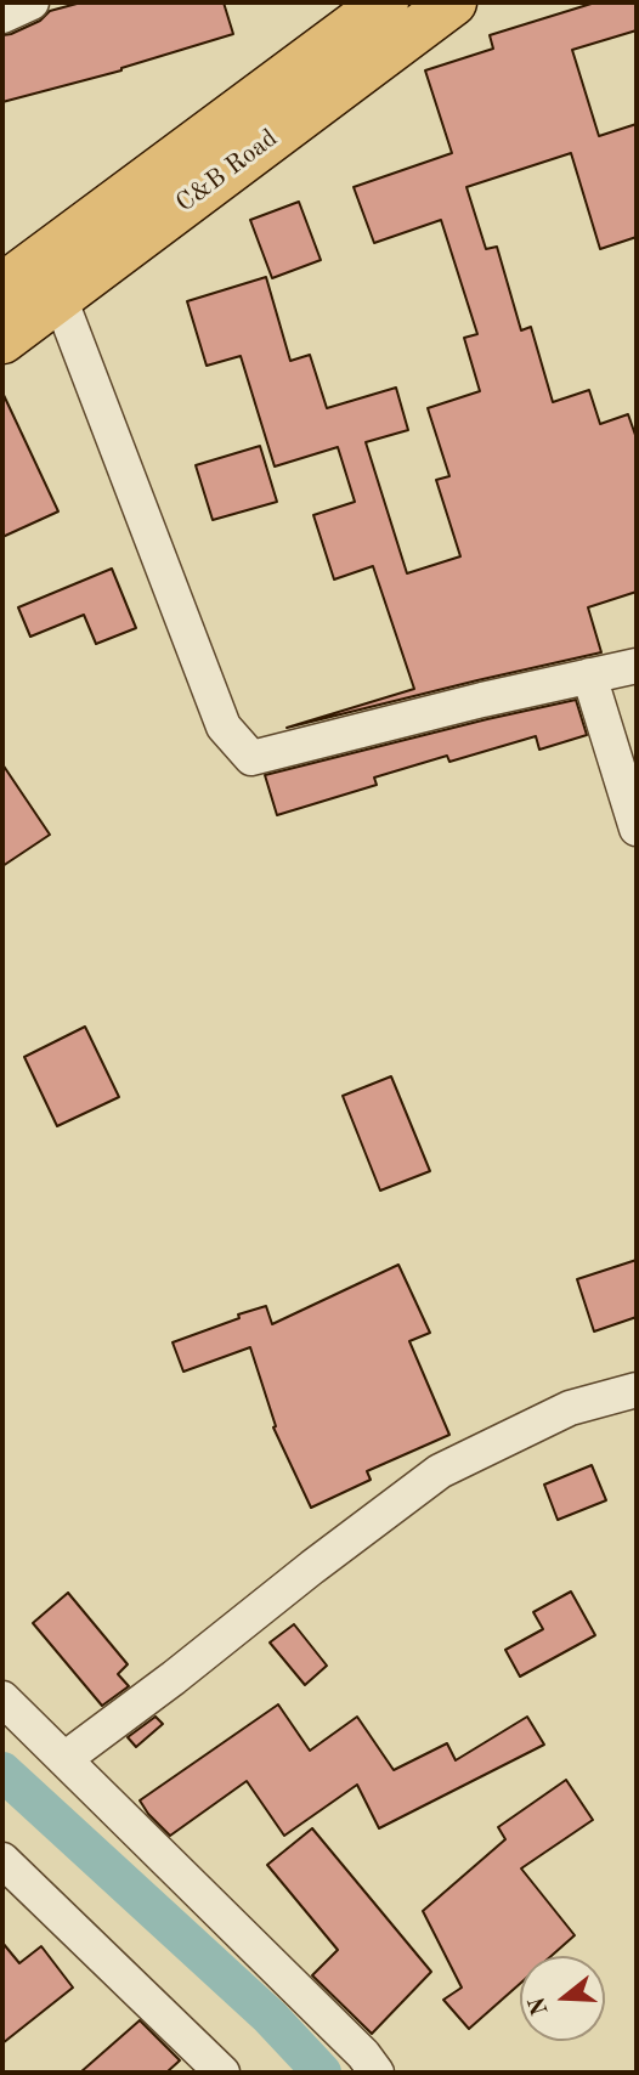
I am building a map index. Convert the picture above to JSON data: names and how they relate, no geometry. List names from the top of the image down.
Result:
{
  "streets": {
    "highway": ["C&B Road"]
  },
  "north": "left"
}
